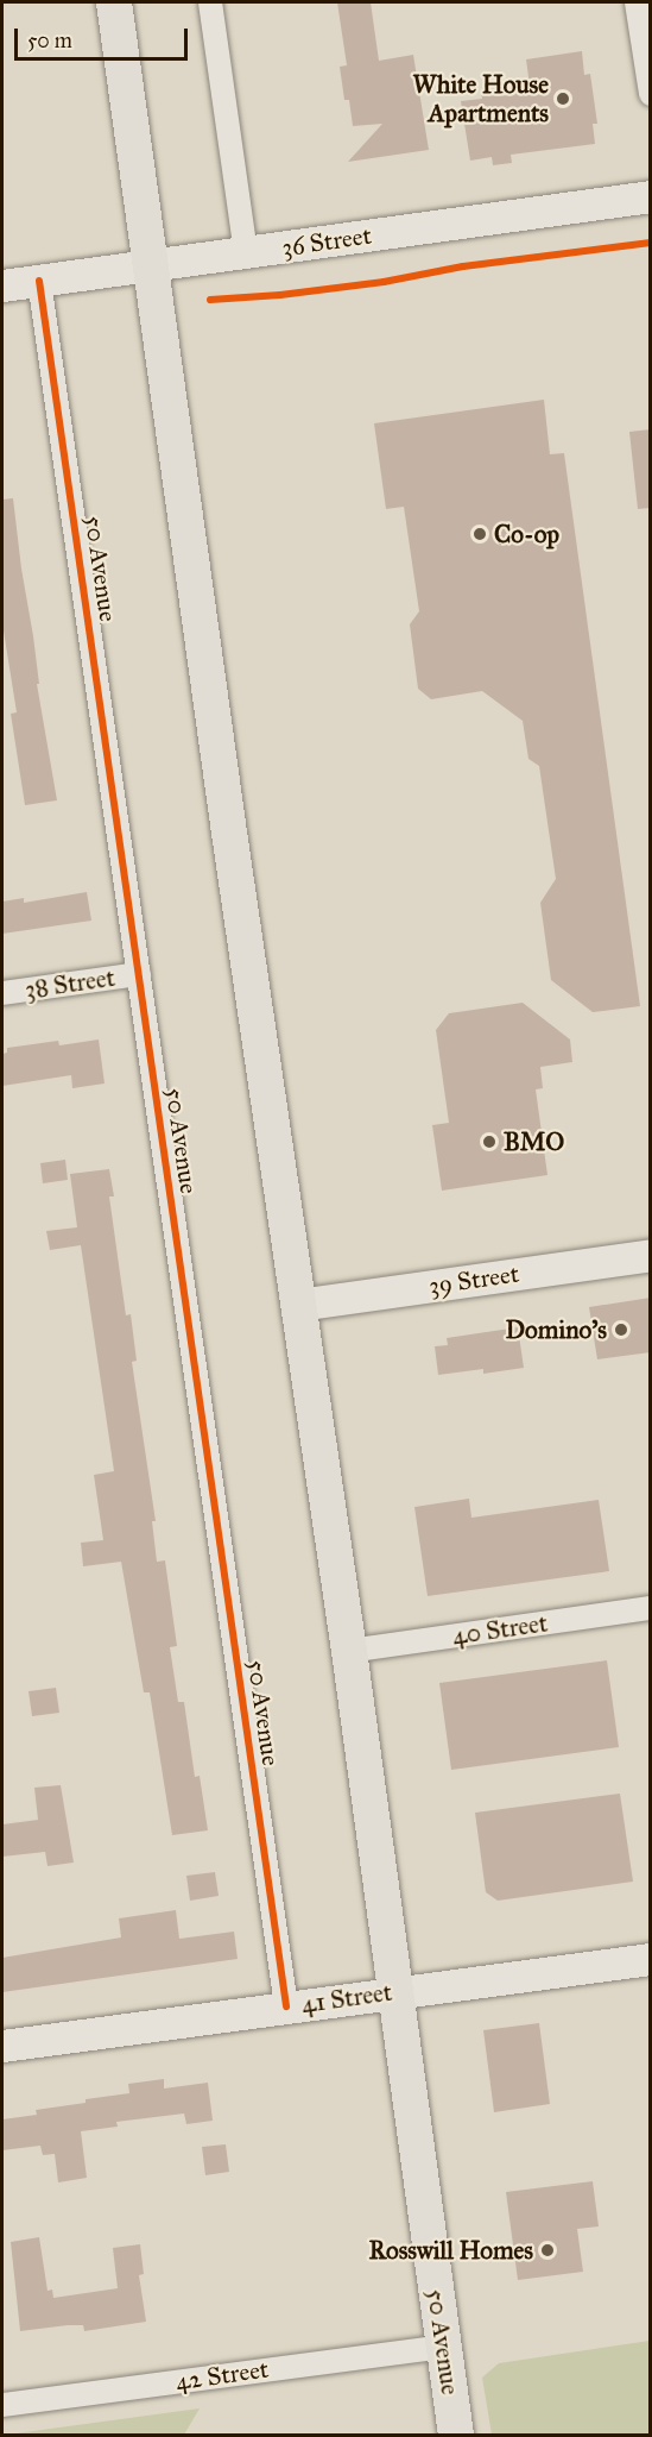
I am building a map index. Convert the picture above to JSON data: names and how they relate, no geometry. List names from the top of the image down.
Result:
{
  "streets": {
    "main road": ["50 Avenue"],
    "street": [
      "36 Street",
      "38 Street",
      "39 Street",
      "40 Street",
      "41 Street",
      "42 Street"
    ]
  },
  "crossings": [
    ["36 Street", "50 Avenue"],
    ["50 Avenue", "38 Street"],
    ["50 Avenue", "39 Street"],
    ["50 Avenue", "40 Street"],
    ["50 Avenue", "41 Street"],
    ["50 Avenue", "42 Street"]
  ],
  "places": [
    "White House Apartments",
    "Co-op",
    "BMO",
    "Domino's",
    "Rosswill Homes"
  ],
  "scale_bar": "50 m"
}
